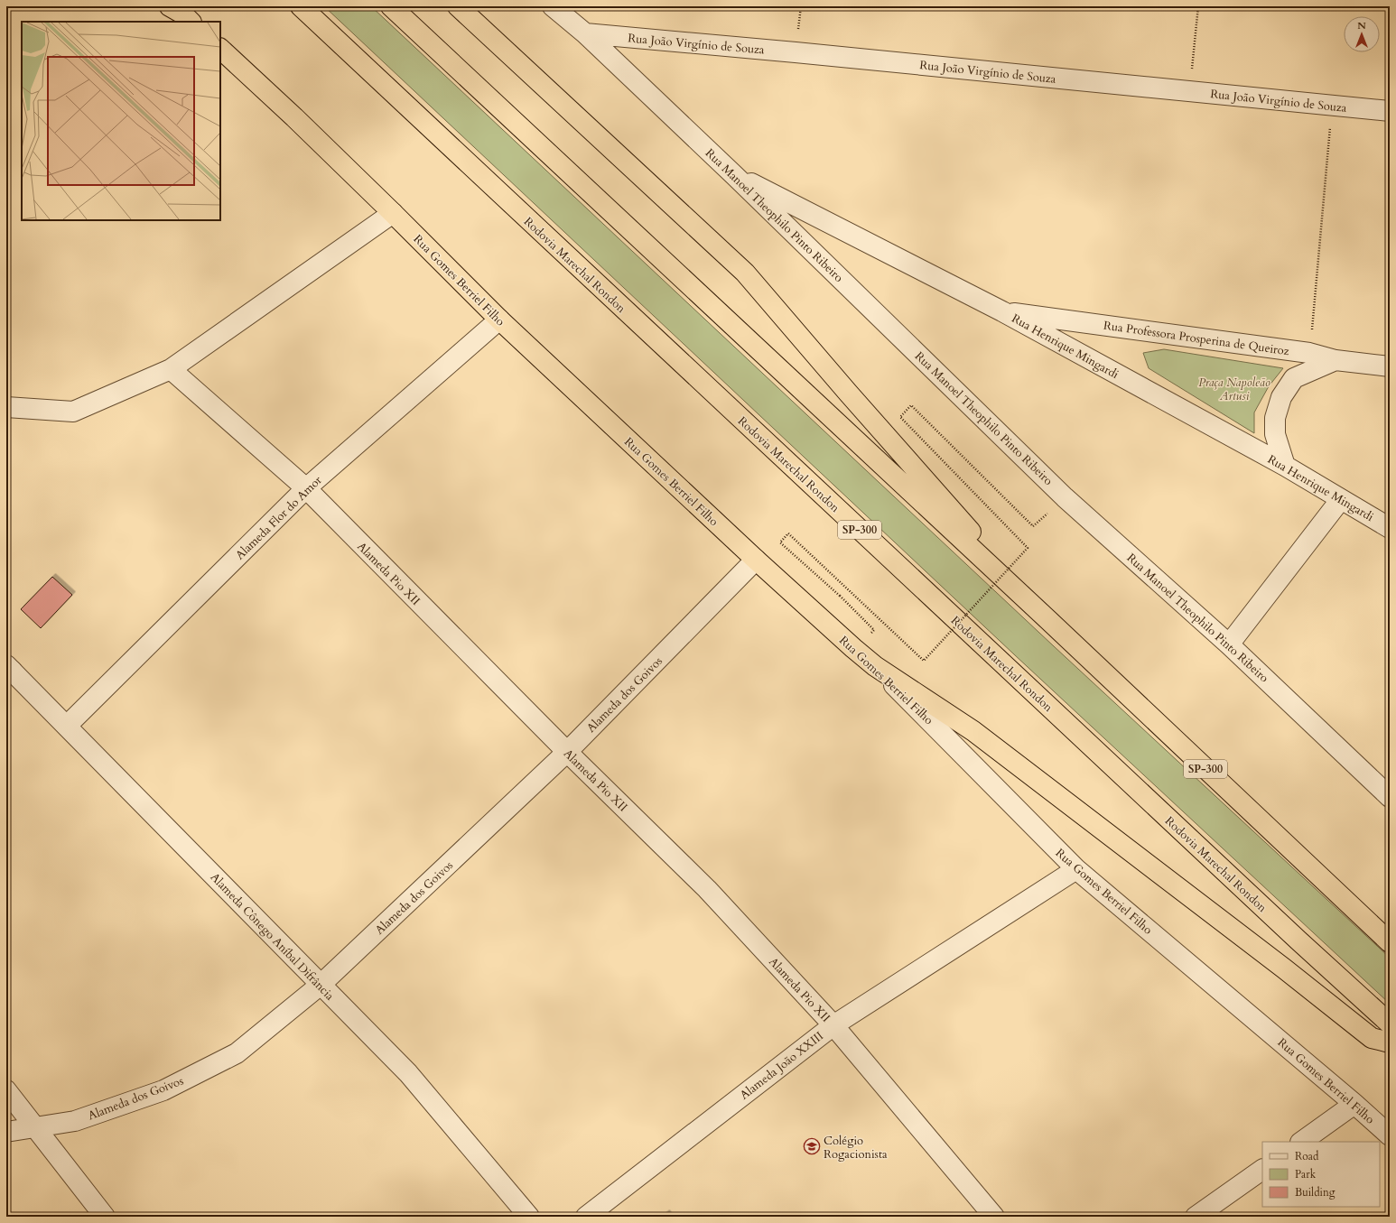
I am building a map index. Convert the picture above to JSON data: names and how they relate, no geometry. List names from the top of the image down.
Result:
{
  "streets": {
    "highway": ["Rodovia Marechal Rondon", "Rua Gomes Berriel Filho", "SP-300"],
    "street": [
      "Rua João Virgínio de Souza",
      "Rua Manoel Theophilo Pinto Ribeiro",
      "Rua Professora Prosperina de Queiroz",
      "Rua Henrique Mingardi",
      "Alameda Flor do Amor",
      "Alameda Pio XII",
      "Alameda dos Goivos",
      "Alameda Cônego Aníbal Difrância",
      "Alameda João XXIII"
    ]
  },
  "crossings": [
    ["Rua João Virgínio de Souza", "Rua Manoel Theophilo Pinto Ribeiro"],
    ["Rua Manoel Theophilo Pinto Ribeiro", "Rua Henrique Mingardi"],
    ["Rua Gomes Berriel Filho", "Alameda Flor do Amor"],
    ["Rua Gomes Berriel Filho", "Alameda dos Goivos"],
    ["Rua Gomes Berriel Filho", "Alameda João XXIII"],
    ["Rua Professora Prosperina de Queiroz", "Rua Henrique Mingardi"],
    ["Alameda Flor do Amor", "Alameda Pio XII"],
    ["Alameda Flor do Amor", "Alameda Cônego Aníbal Difrância"],
    ["Alameda Pio XII", "Alameda dos Goivos"],
    ["Alameda Pio XII", "Alameda João XXIII"],
    ["Alameda dos Goivos", "Alameda Cônego Aníbal Difrância"]
  ],
  "parks": ["Praça Napoleão Artusi"],
  "places": {
    "school or university": ["Colégio Rogacionista"]
  },
  "legend": ["Road", "Park", "Building"],
  "north": "top"
}
